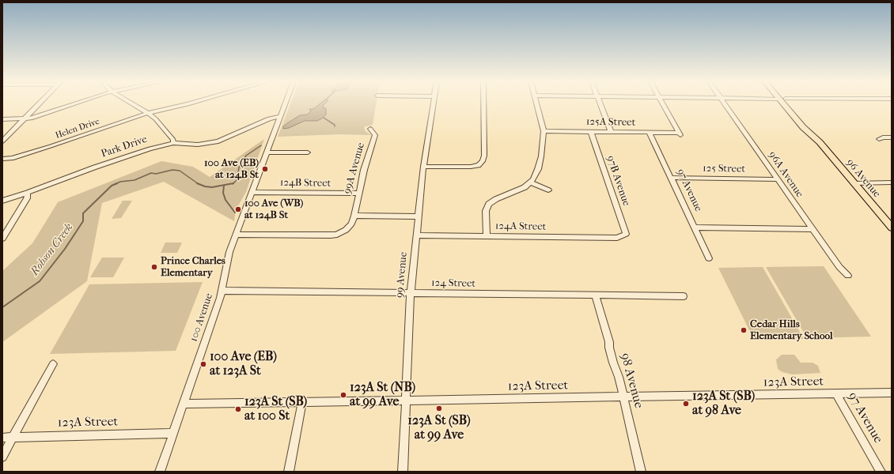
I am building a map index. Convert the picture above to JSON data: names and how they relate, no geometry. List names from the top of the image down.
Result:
{
  "streets": {
    "main road": ["96 Avenue"],
    "street": [
      "125A Street",
      "Helen Drive",
      "Park Drive",
      "99A Avenue",
      "125 Street",
      "96A Avenue",
      "97B Avenue",
      "124B Street",
      "97 Avenue",
      "124A Street",
      "99 Avenue",
      "124 Street",
      "100 Avenue",
      "98 Avenue",
      "123A Street"
    ]
  },
  "crossings": [
    ["125A Street", "97B Avenue"],
    ["125A Street", "97 Avenue"],
    ["Park Drive", "100 Avenue"],
    ["99A Avenue", "124B Street"],
    ["125 Street", "96A Avenue"],
    ["125 Street", "97 Avenue"],
    ["97B Avenue", "124A Street"],
    ["124B Street", "100 Avenue"],
    ["97 Avenue", "123A Street"],
    ["124A Street", "99 Avenue"],
    ["99 Avenue", "124 Street"],
    ["99 Avenue", "123A Street"],
    ["124 Street", "100 Avenue"],
    ["124 Street", "98 Avenue"],
    ["100 Avenue", "123A Street"],
    ["98 Avenue", "123A Street"]
  ],
  "water": ["Robson Creek"],
  "places": [
    "100 Ave (EB) at 124B St",
    "100 Ave (WB) at 124B St",
    "Prince Charles Elementary",
    "Cedar Hills Elementary School",
    "100 Ave (EB) at 123A St",
    "123A St (NB) at 99 Ave",
    "123A St (SB) at 98 Ave",
    "123A St (SB) at 99 Ave",
    "123A St (SB) at 100 St"
  ]
}
